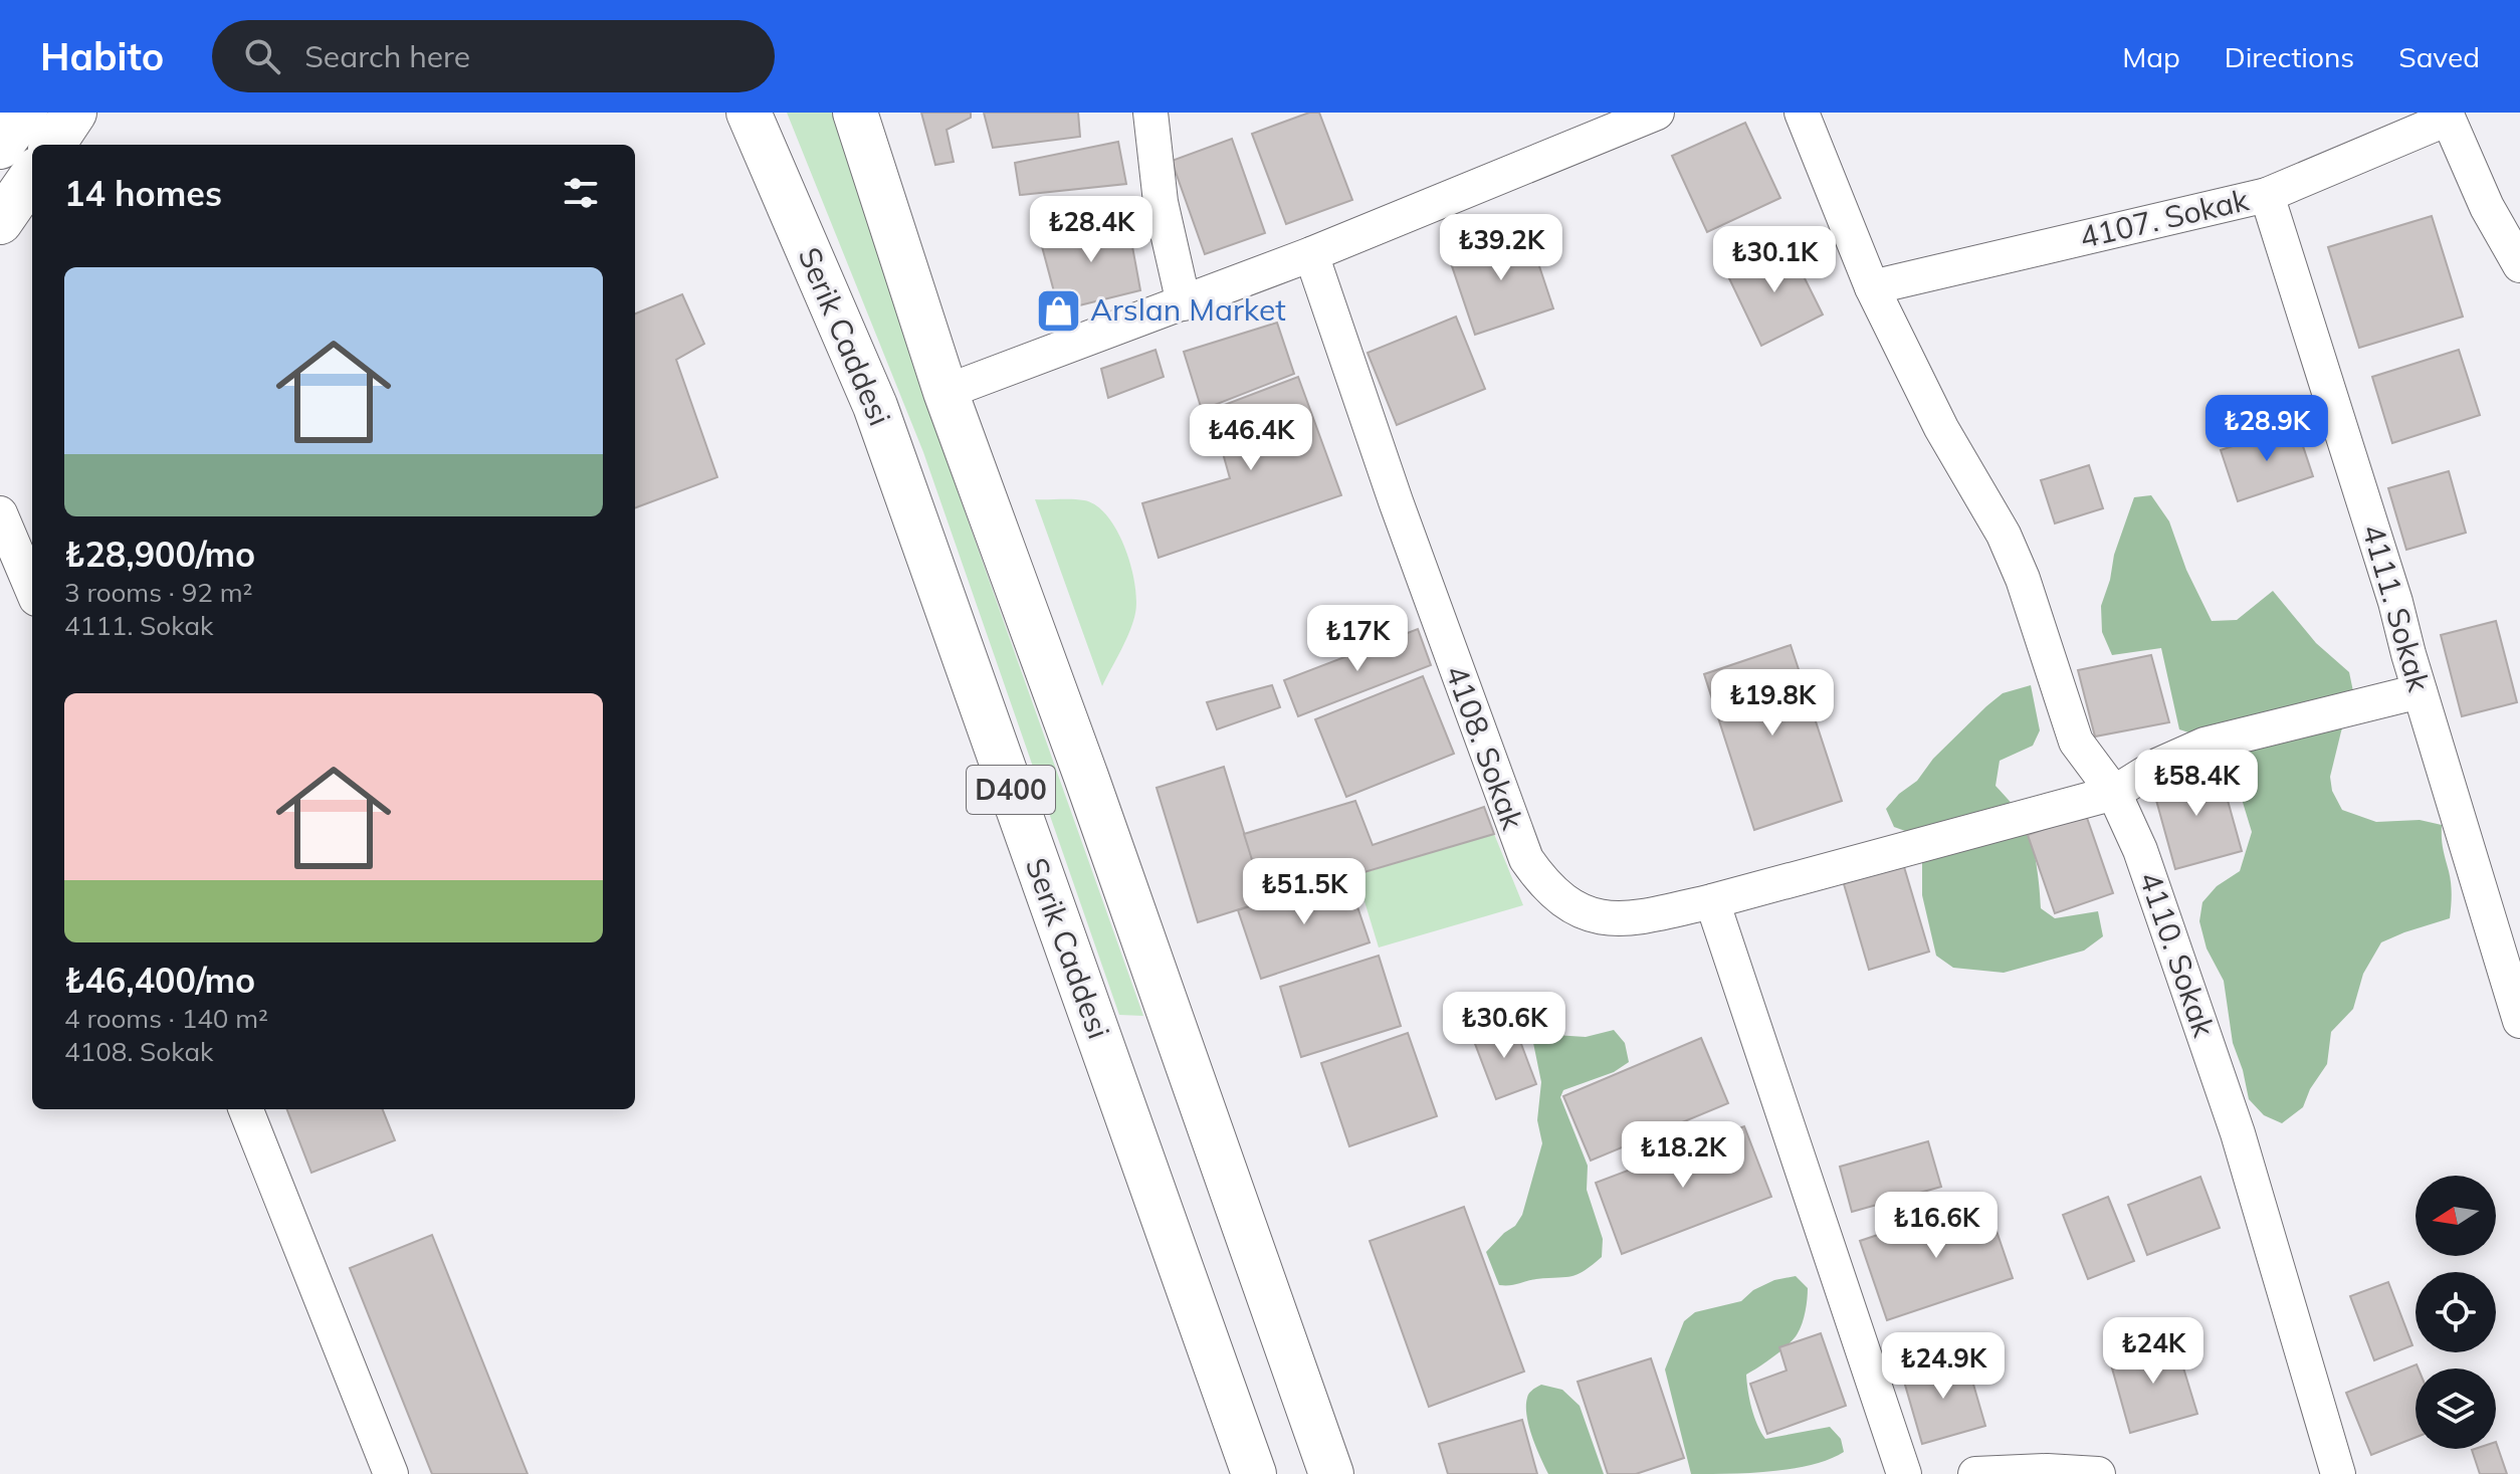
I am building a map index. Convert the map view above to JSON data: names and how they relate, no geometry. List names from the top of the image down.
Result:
{
  "streets": {
    "main road": ["Serik Caddesi", "D400"],
    "street": [
      "4107. Sokak",
      "4111. Sokak",
      "4108. Sokak",
      "4110. Sokak"
    ]
  },
  "crossings": [
    ["4107. Sokak", "4111. Sokak"],
    ["4107. Sokak", "4110. Sokak"],
    ["4111. Sokak", "4108. Sokak"],
    ["4108. Sokak", "4110. Sokak"]
  ],
  "places": {
    "shop": ["Arslan Market"]
  },
  "north": "left",
  "page": {
    "header": "Habito",
    "search": "Search here",
    "nav": ["Map", "Directions", "Saved"],
    "heading": "14 homes",
    "price": [
      "₺28.4K",
      "₺39.2K",
      "₺30.1K",
      "₺28.9K",
      "₺46.4K",
      "₺17K",
      "₺19.8K",
      "₺58.4K",
      "₺51.5K",
      "₺30.6K",
      "₺18.2K",
      "₺16.6K",
      "₺24K",
      "₺24.9K"
    ],
    "list": [
      {
        "name": "₺28,900/mo",
        "note": "3 rooms · 92 m² · 4111. Sokak"
      },
      {
        "name": "₺46,400/mo",
        "note": "4 rooms · 140 m² · 4108. Sokak"
      }
    ]
  }
}
